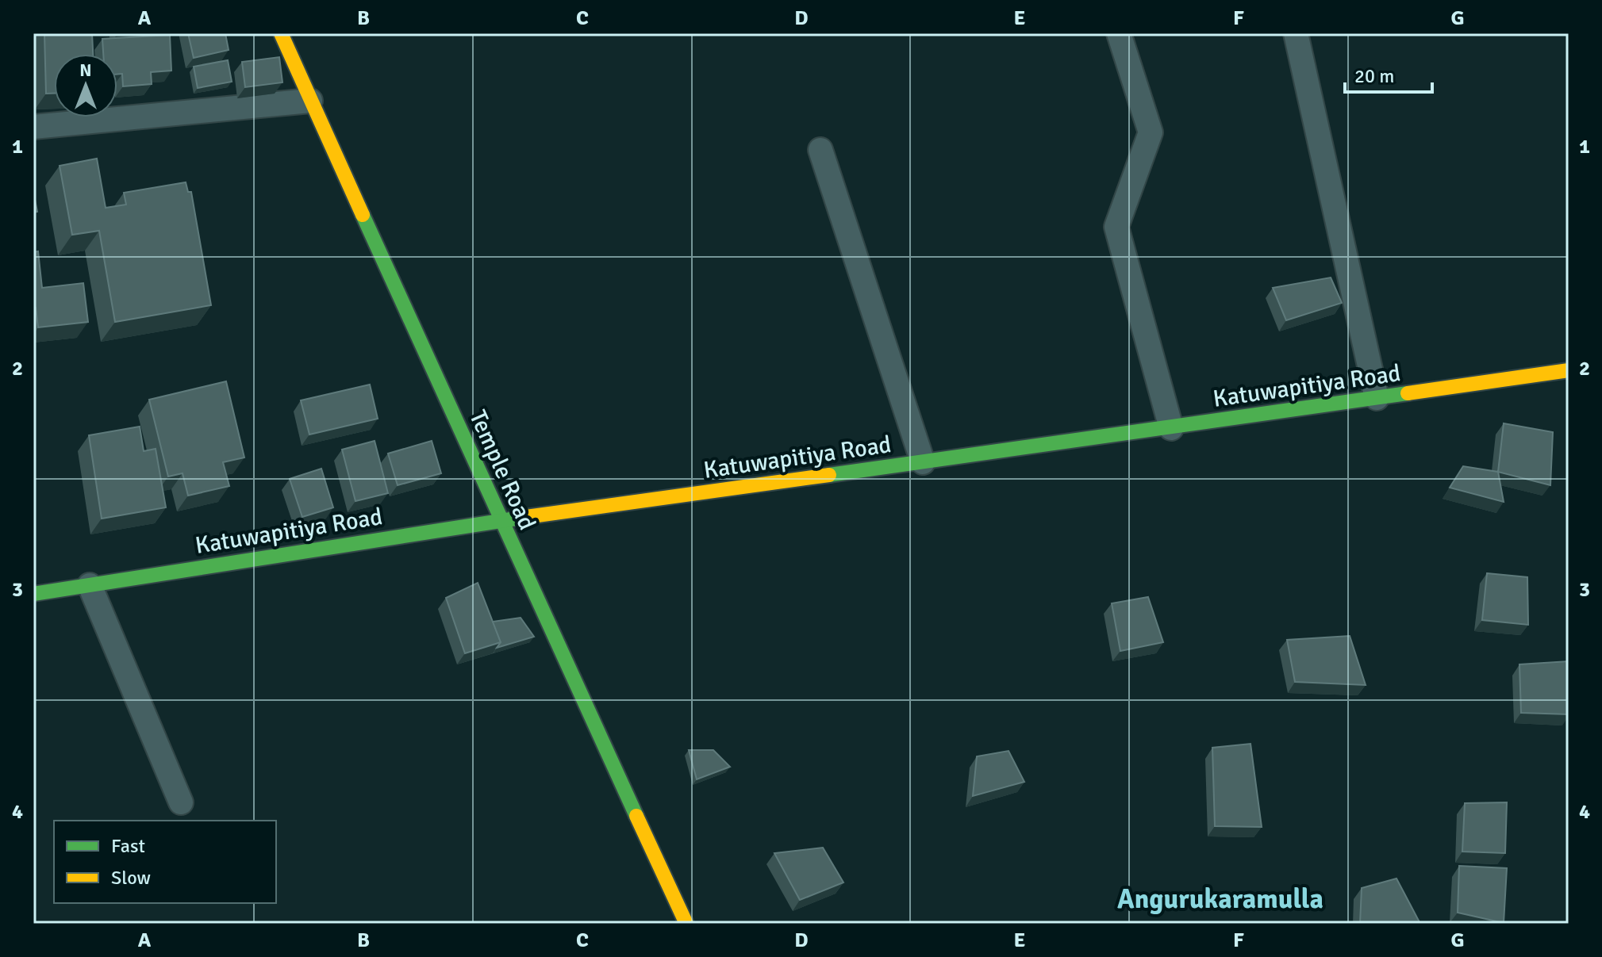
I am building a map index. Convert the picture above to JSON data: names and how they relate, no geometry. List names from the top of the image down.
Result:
{
  "streets": {
    "street": ["Katuwapitiya Road", "Temple Road"]
  },
  "crossings": [
    ["Katuwapitiya Road", "Temple Road"]
  ],
  "districts": ["Angurukaramulla"],
  "legend": ["Fast", "Slow"],
  "scale_bar": "20 m",
  "north": "top",
  "grid": {
    "columns": [
      "A",
      "B",
      "C",
      "D",
      "E",
      "F",
      "G"
    ],
    "rows": [
      "1",
      "2",
      "3",
      "4"
    ]
  }
}
